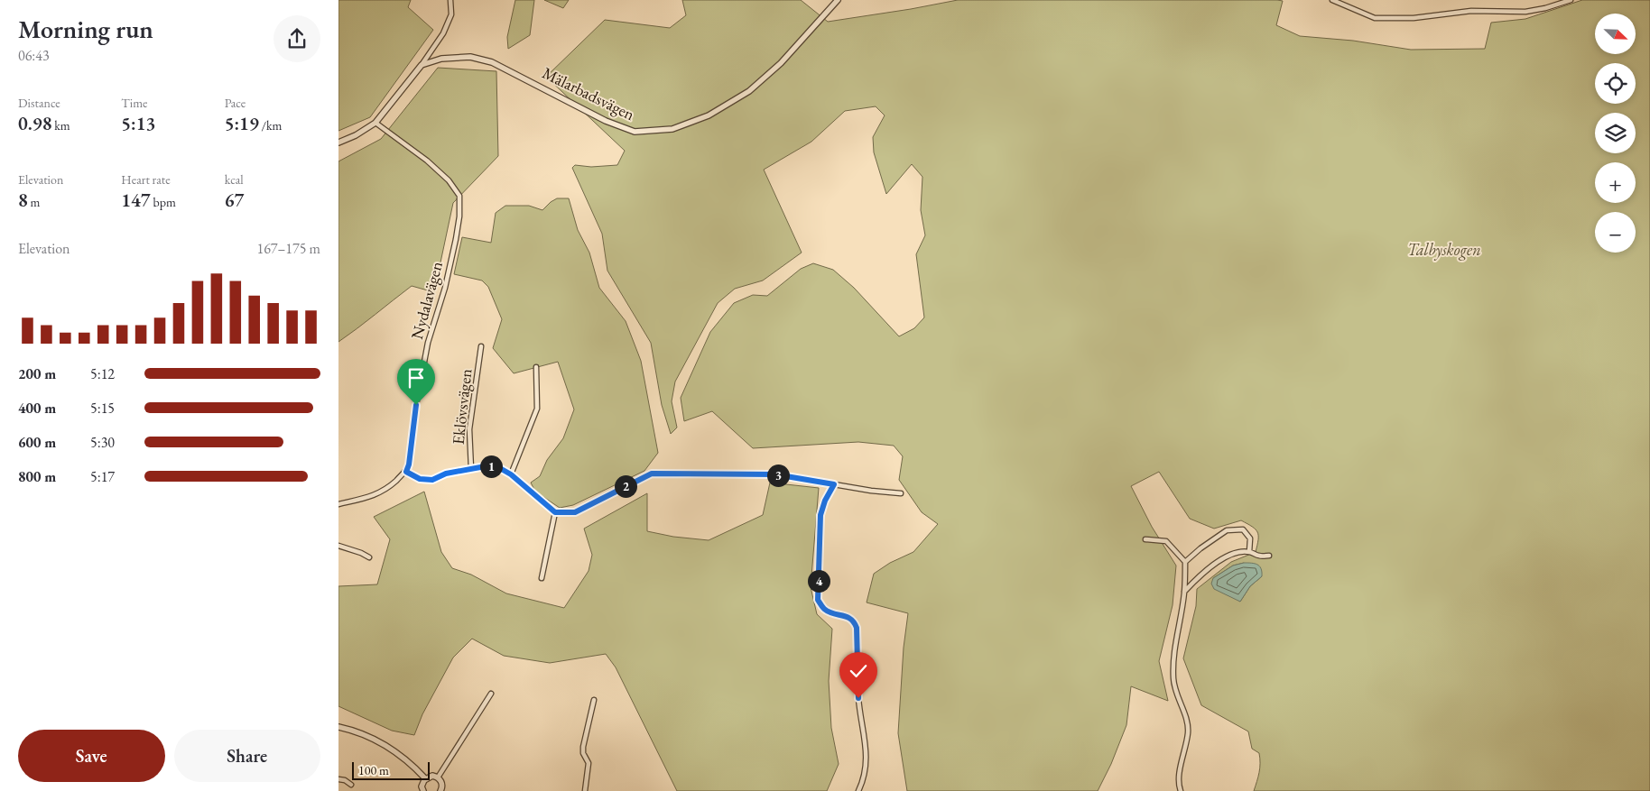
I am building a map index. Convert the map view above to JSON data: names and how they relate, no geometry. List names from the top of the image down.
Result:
{
  "streets": {
    "street": ["Mälarbadsvägen", "Nydalavägen", "Eklövsvägen"]
  },
  "parks": ["Talbyskogen"],
  "scale_bar": "100 m",
  "north": "bottom right",
  "page": {
    "heading": ["Morning run", "06:43"],
    "map_buttons": ["+", "−"],
    "stats": [
      ["Distance", "0.98 km"],
      ["Time", "5:13"],
      ["Pace", "5:19 /km"],
      ["Elevation", "8 m"],
      ["Heart rate", "147 bpm"],
      ["kcal", "67"]
    ],
    "chart": ["Elevation", "167–175 m"],
    "list": [
      {
        "name": "200 m",
        "note": "5:12"
      },
      {
        "name": "400 m",
        "note": "5:15"
      },
      {
        "name": "600 m",
        "note": "5:30"
      },
      {
        "name": "800 m",
        "note": "5:17"
      }
    ],
    "pins": [
      "1",
      "3",
      "2",
      "4"
    ],
    "buttons": ["Save", "Share"],
    "scale": "100 m"
  }
}
